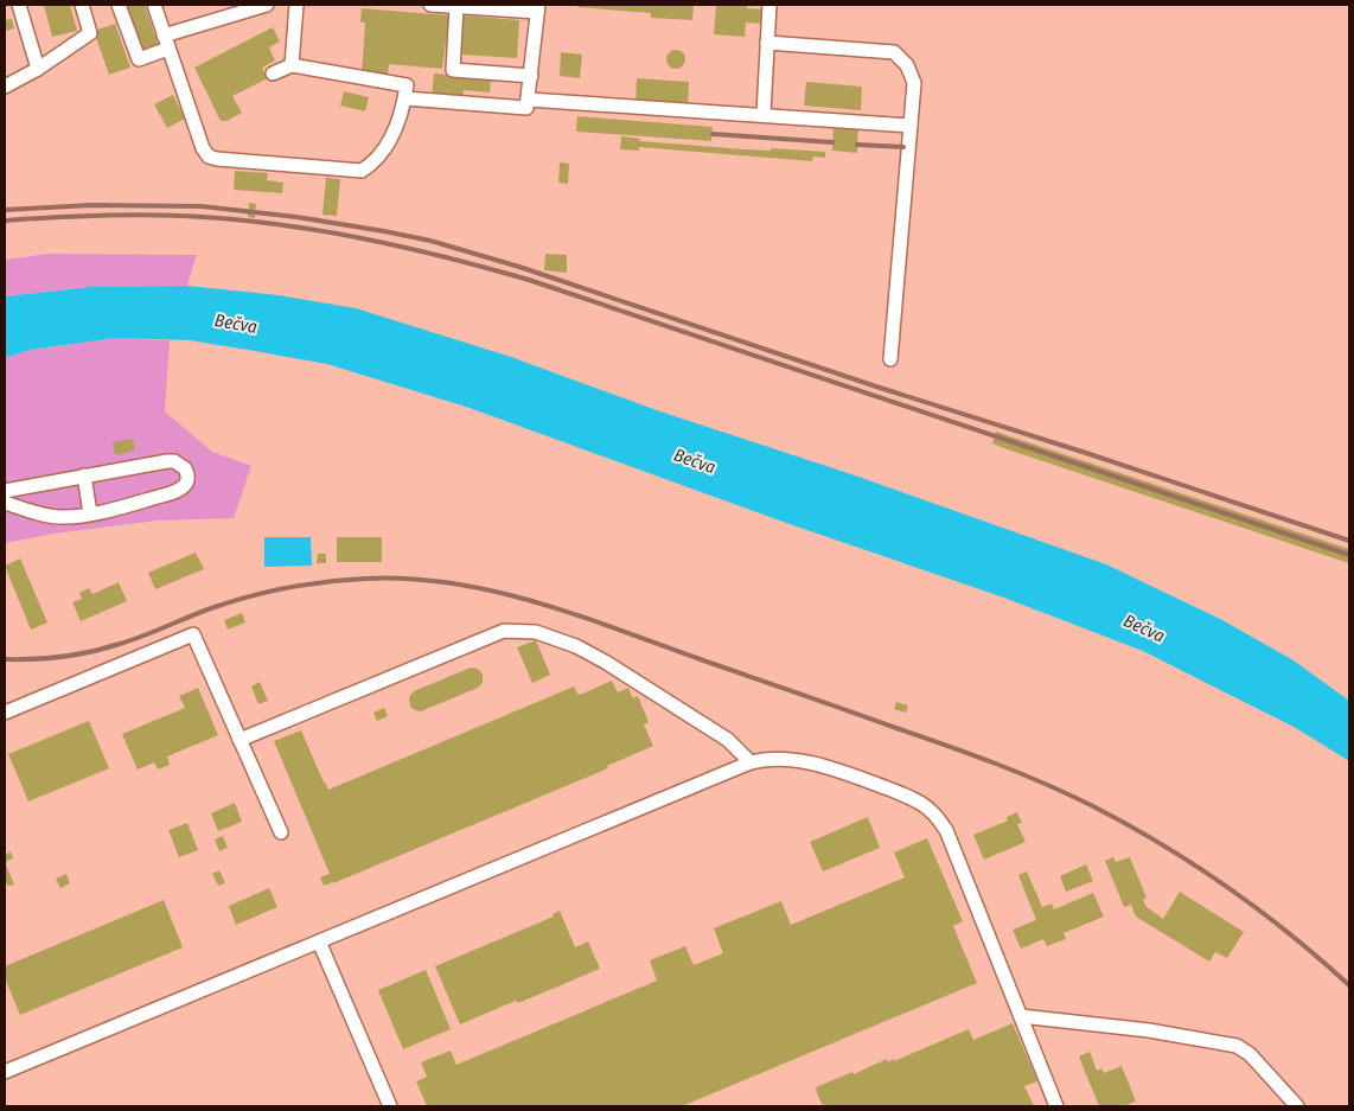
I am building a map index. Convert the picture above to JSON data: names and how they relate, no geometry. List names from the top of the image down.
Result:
{
  "water": ["Bečva"]
}
